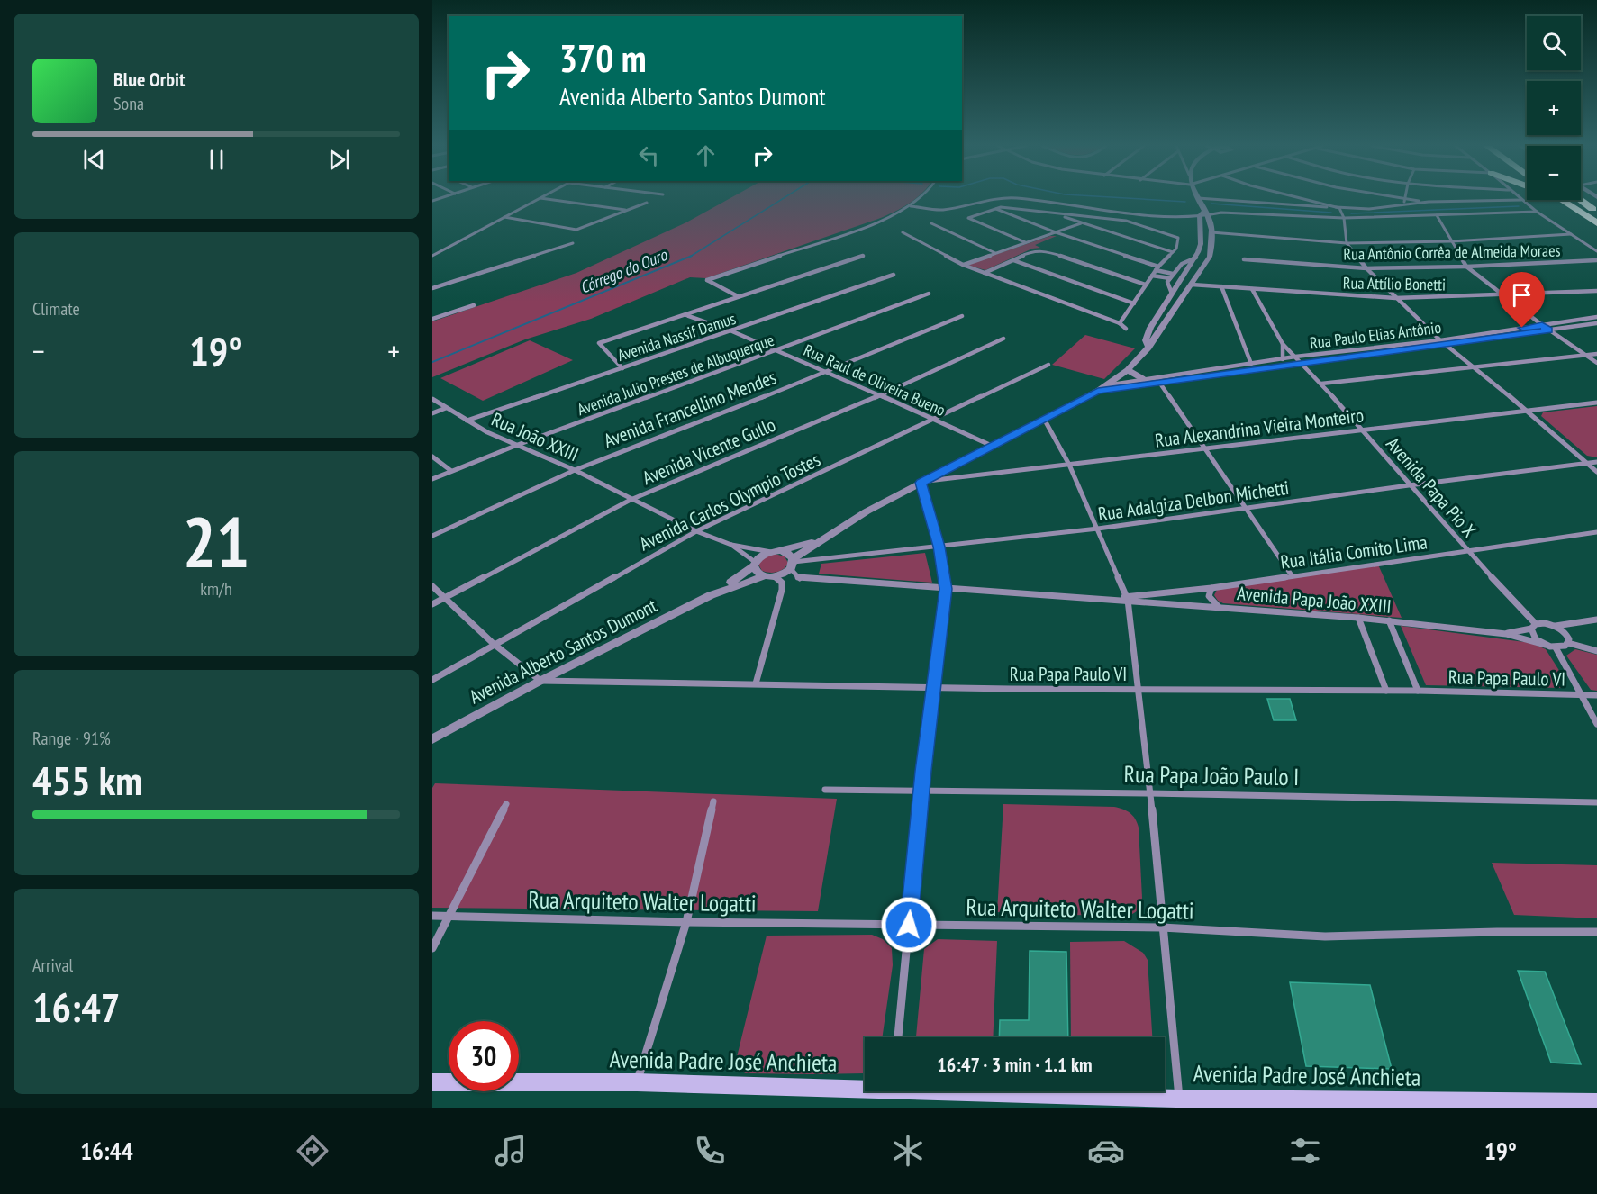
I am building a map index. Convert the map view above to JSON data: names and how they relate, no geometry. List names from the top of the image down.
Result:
{
  "streets": {
    "main road": ["Avenida Padre José Anchieta"],
    "street": [
      "Rua Antônio Corrêa de Almeida Moraes",
      "Rua Attílio Bonetti",
      "Rua Paulo Elias Antônio",
      "Avenida Nassif Damus",
      "Avenida Julio Prestes de Albuquerque",
      "Rua Raul de Oliveira Bueno",
      "Avenida Francellino Mendes",
      "Rua Alexandrina Vieira Monteiro",
      "Rua João XXIII",
      "Avenida Vicente Gullo",
      "Avenida Papa Pio X",
      "Rua Adalgiza Delbon Michetti",
      "Avenida Carlos Olympio Tostes",
      "Rua Itália Comito Lima",
      "Avenida Papa João XXIII",
      "Avenida Alberto Santos Dumont",
      "Rua Papa Paulo VI",
      "Rua Papa João Paulo I",
      "Rua Arquiteto Walter Logatti"
    ]
  },
  "crossings": [
    ["Rua Attílio Bonetti", "Avenida Papa Pio X"],
    ["Rua Paulo Elias Antônio", "Avenida Papa Pio X"],
    ["Avenida Nassif Damus", "Rua Raul de Oliveira Bueno"],
    ["Avenida Nassif Damus", "Rua João XXIII"],
    ["Avenida Julio Prestes de Albuquerque", "Rua Raul de Oliveira Bueno"],
    ["Avenida Julio Prestes de Albuquerque", "Rua João XXIII"],
    ["Rua Raul de Oliveira Bueno", "Avenida Francellino Mendes"],
    ["Rua Raul de Oliveira Bueno", "Avenida Vicente Gullo"],
    ["Rua Raul de Oliveira Bueno", "Avenida Carlos Olympio Tostes"],
    ["Avenida Francellino Mendes", "Rua João XXIII"],
    ["Rua Alexandrina Vieira Monteiro", "Avenida Papa Pio X"],
    ["Rua João XXIII", "Avenida Vicente Gullo"],
    ["Rua João XXIII", "Avenida Carlos Olympio Tostes"],
    ["Rua João XXIII", "Avenida Alberto Santos Dumont"],
    ["Avenida Papa Pio X", "Rua Adalgiza Delbon Michetti"],
    ["Avenida Papa Pio X", "Rua Itália Comito Lima"],
    ["Avenida Papa Pio X", "Avenida Papa João XXIII"],
    ["Rua Adalgiza Delbon Michetti", "Avenida Papa João XXIII"],
    ["Rua Adalgiza Delbon Michetti", "Avenida Alberto Santos Dumont"],
    ["Rua Itália Comito Lima", "Avenida Papa João XXIII"],
    ["Avenida Papa João XXIII", "Avenida Alberto Santos Dumont"],
    ["Avenida Alberto Santos Dumont", "Rua Papa Paulo VI"]
  ],
  "water": ["Córrego do Ouro"],
  "page": {
    "map_buttons": ["+", "−"],
    "turn": ["370 m", "Avenida Alberto Santos Dumont"],
    "song": ["Blue Orbit", "Sona"],
    "tile": [
      "Climate",
      ["21", "km/h"],
      ["Range · 91%", "455 km"],
      ["Arrival", "16:47"]
    ],
    "heat": ["−", "19°", "+"],
    "limit": "30",
    "trip": "16:47 · 3 min · 1.1 km",
    "tabs": ["16:44", "19°"]
  }
}
